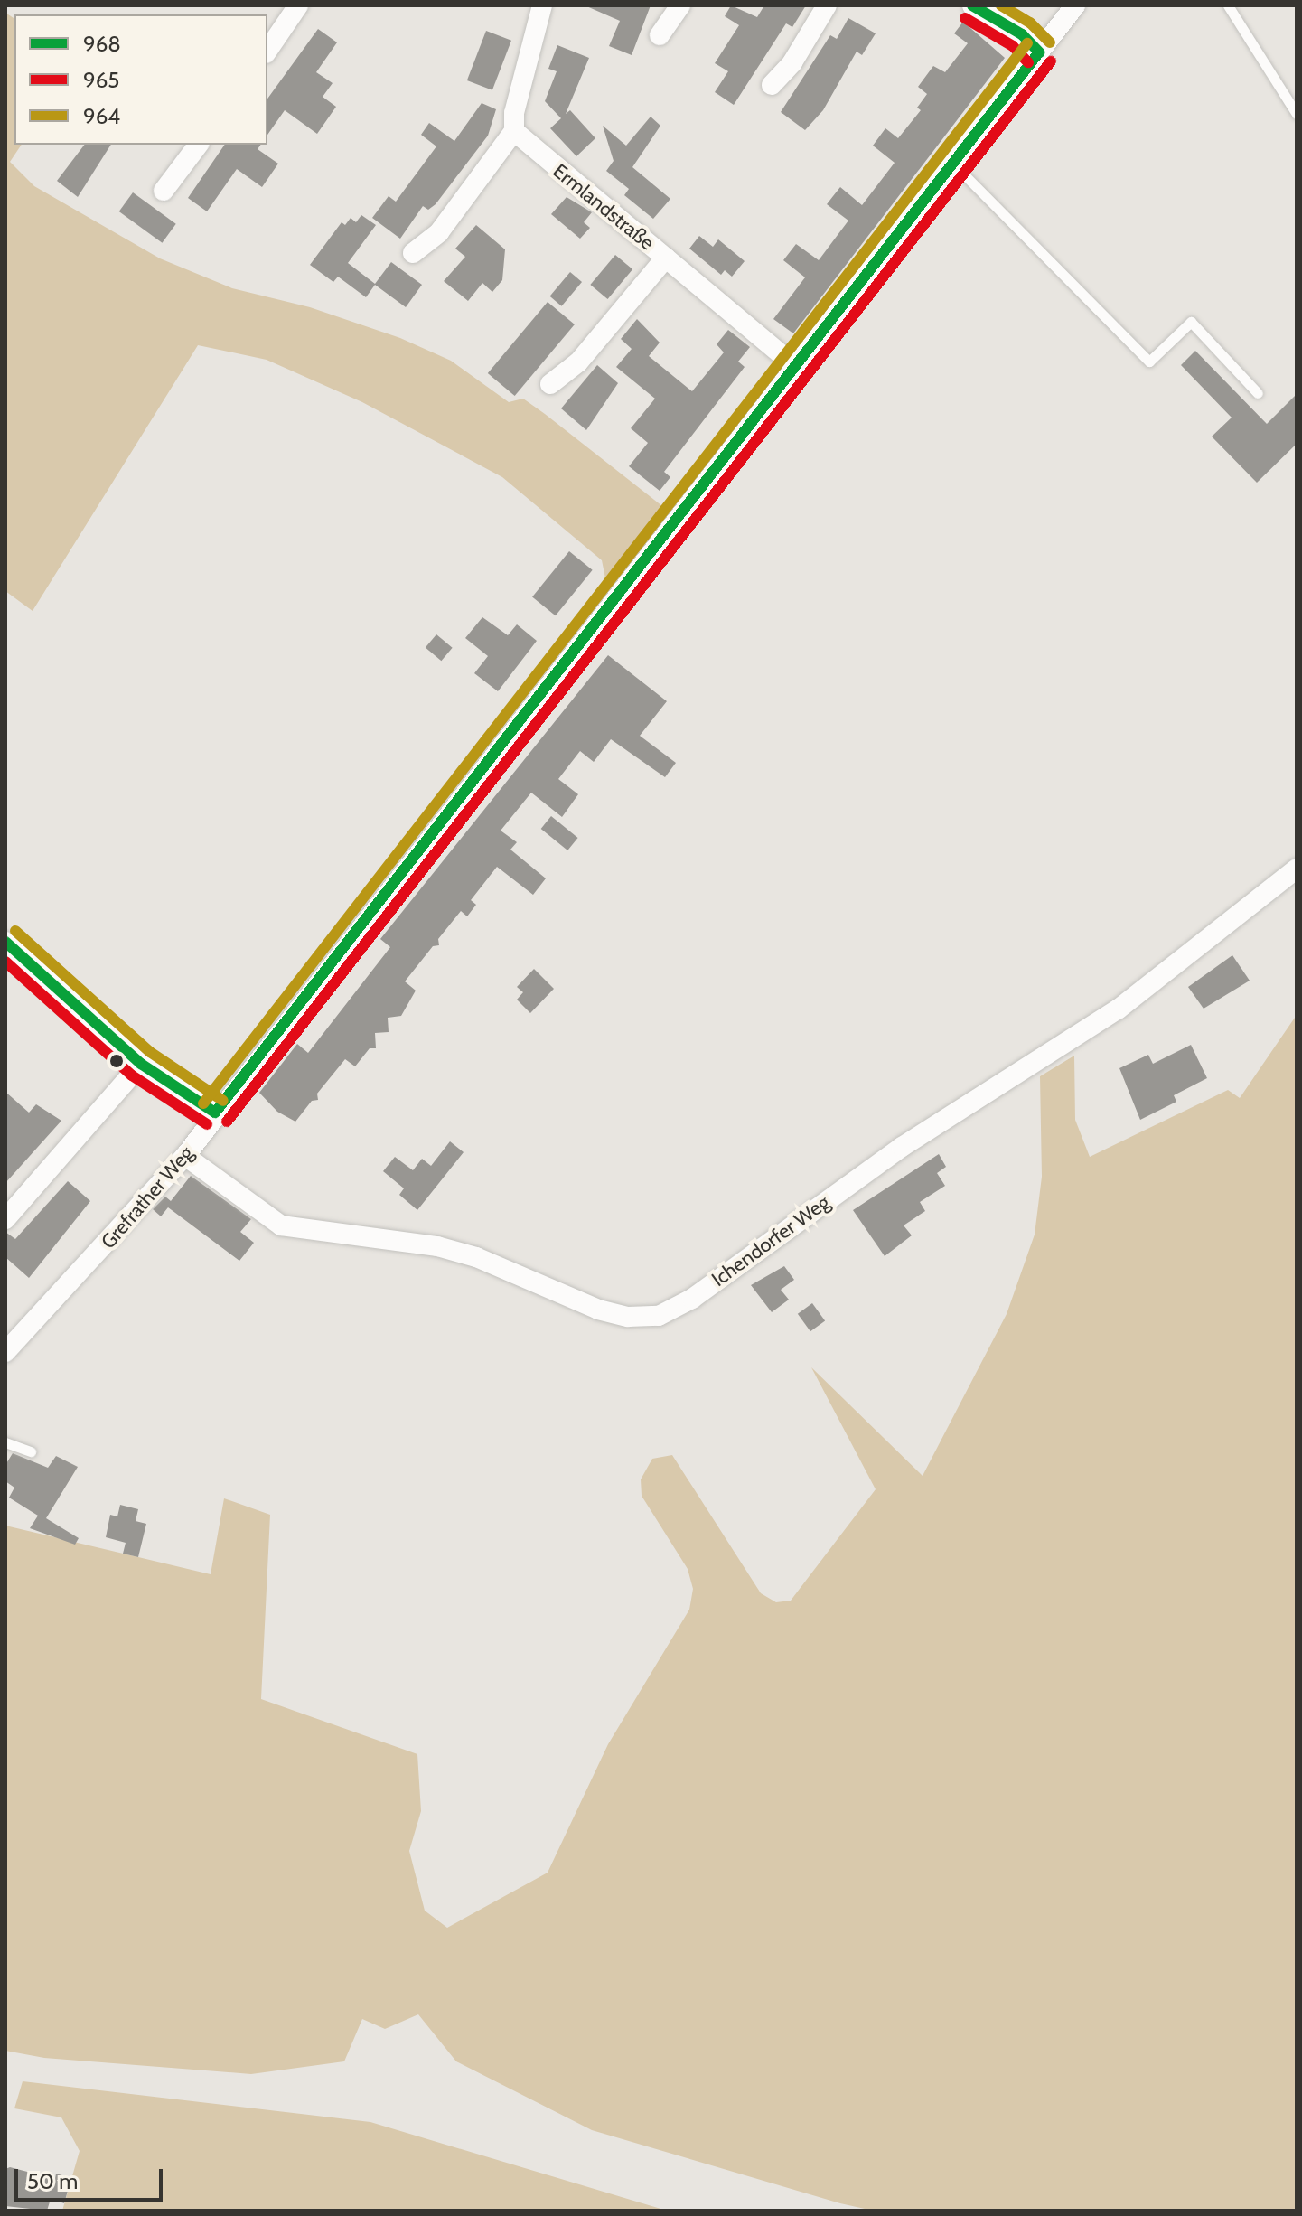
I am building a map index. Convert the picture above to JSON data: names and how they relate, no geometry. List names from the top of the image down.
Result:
{
  "streets": {
    "street": ["Ermlandstraße", "Grefrather Weg", "Ichendorfer Weg"]
  },
  "crossings": [
    ["Ermlandstraße", "Grefrather Weg"],
    ["Grefrather Weg", "Ichendorfer Weg"]
  ],
  "lines": ["transit line 968", "transit line 964", "transit line 965"],
  "legend": ["968", "965", "964"],
  "scale_bar": "50 m"
}
